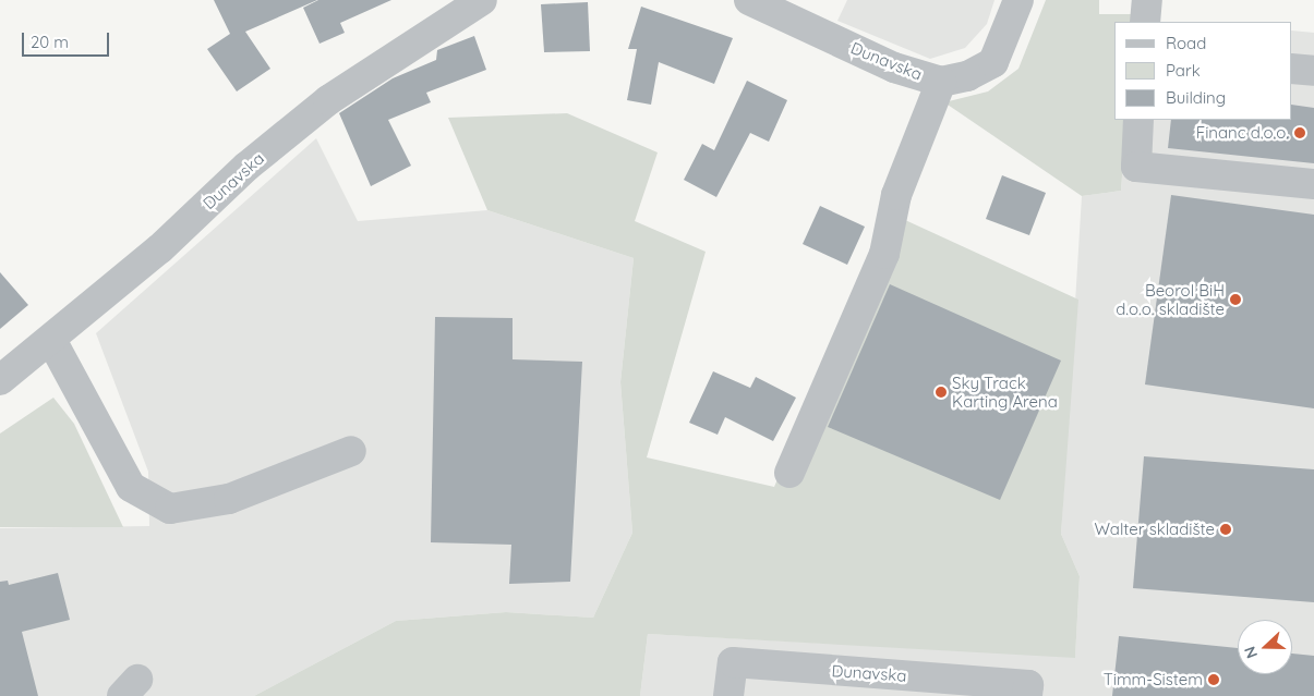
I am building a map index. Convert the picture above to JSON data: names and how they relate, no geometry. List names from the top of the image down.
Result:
{
  "streets": {
    "street": ["Dunavska"]
  },
  "places": [
    "Financ d.o.o.",
    "Beorol BiH d.o.o. skladište",
    "Sky Track Karting Arena",
    "Walter skladište",
    "Timm-Sistem"
  ],
  "legend": ["Road", "Park", "Building"],
  "scale_bar": "20 m",
  "north": "left"
}
